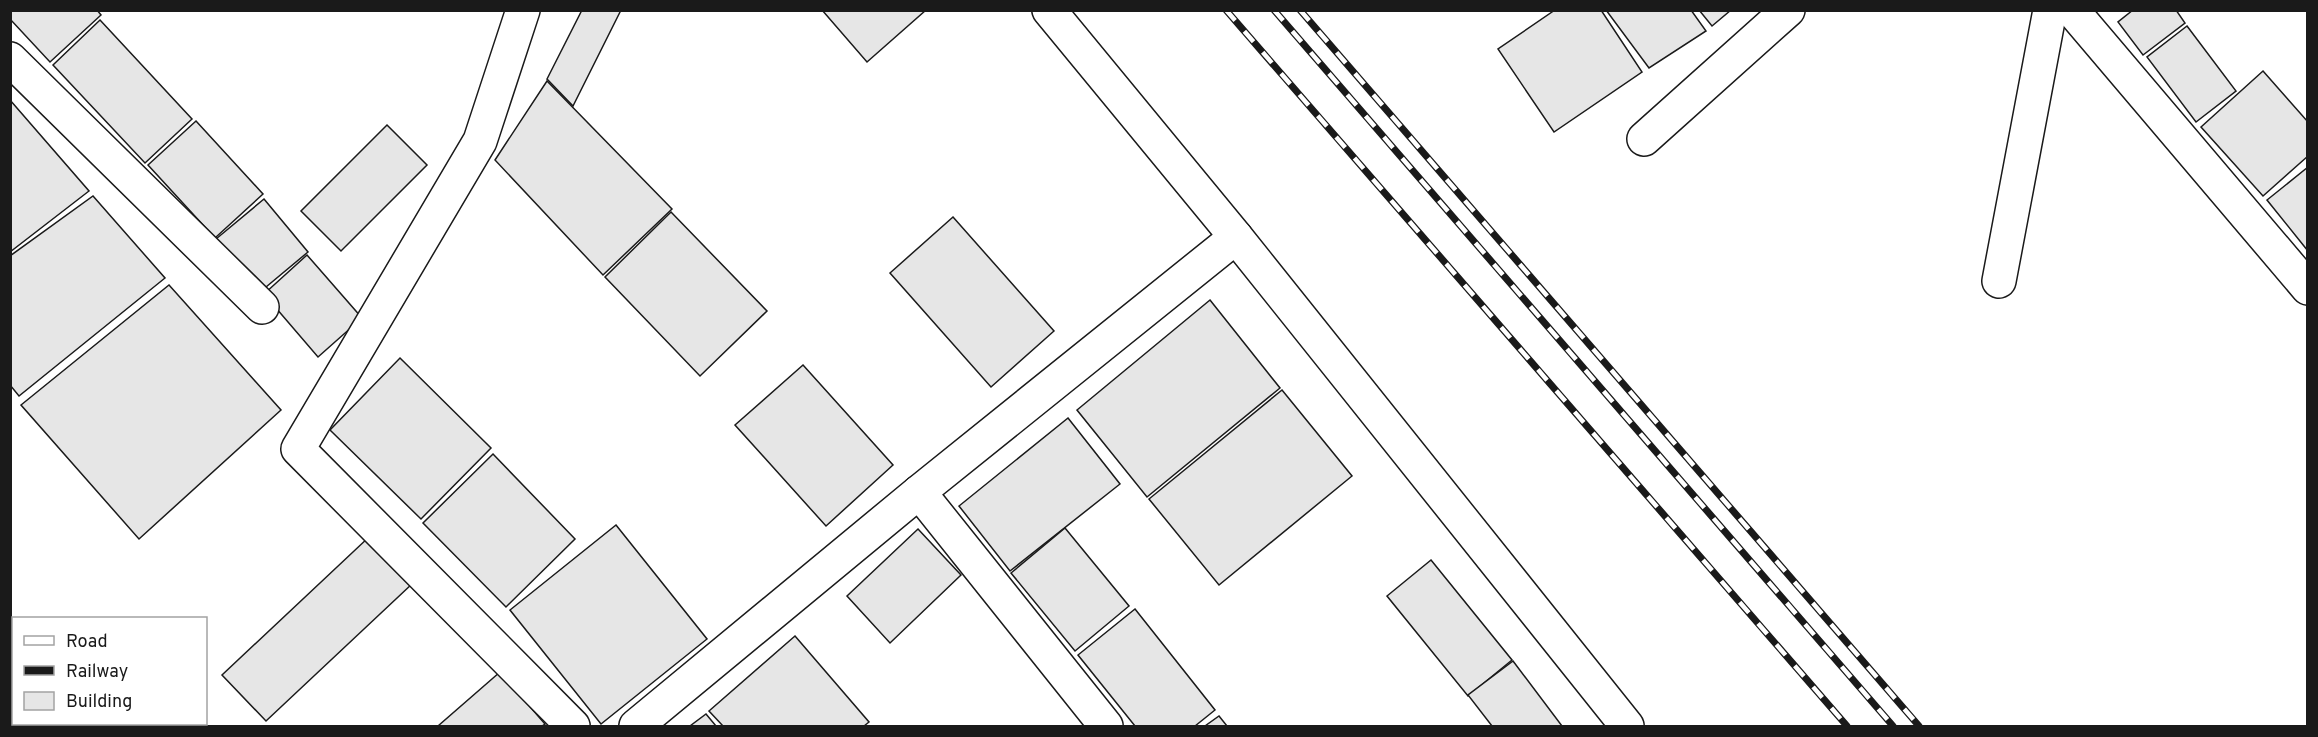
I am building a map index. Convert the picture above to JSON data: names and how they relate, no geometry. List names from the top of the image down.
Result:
{
  "legend": ["Road", "Railway", "Building"]
}
